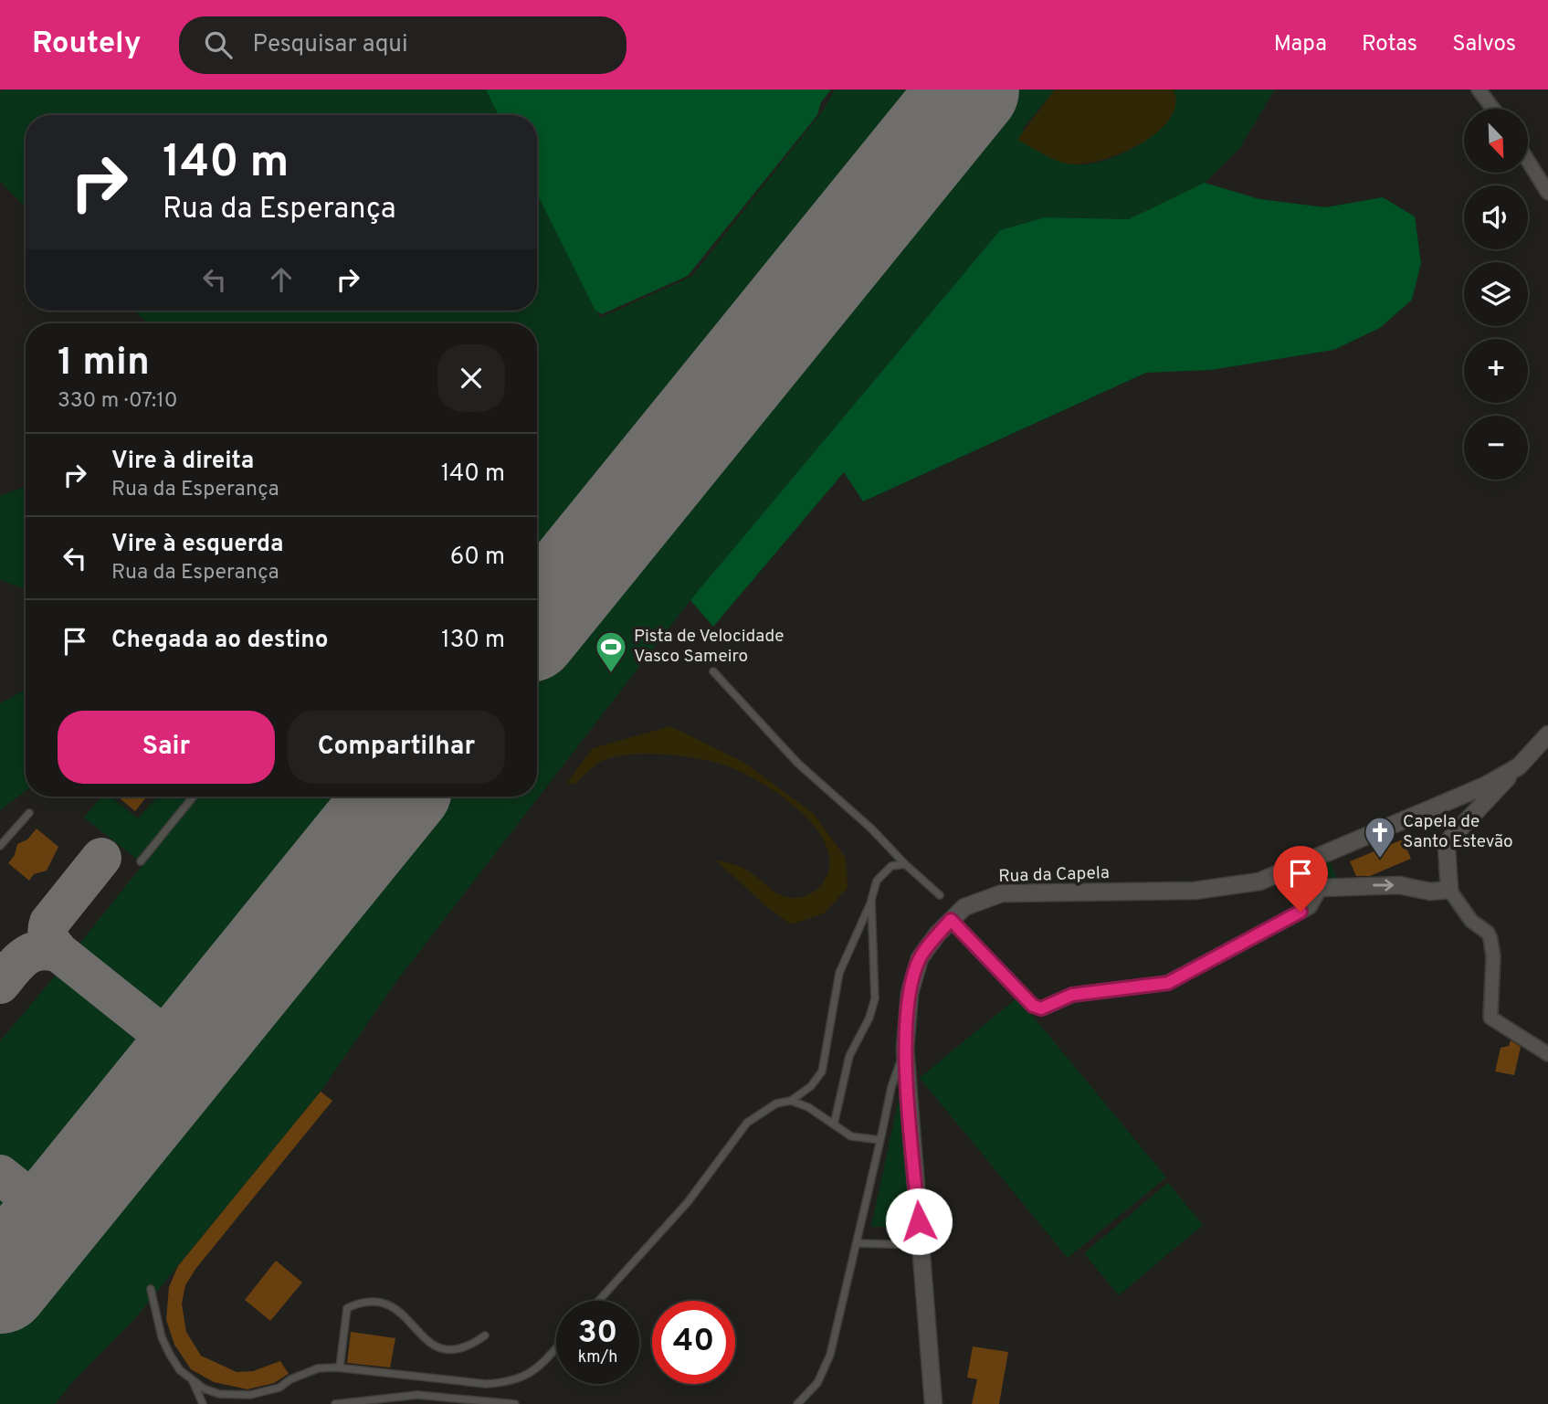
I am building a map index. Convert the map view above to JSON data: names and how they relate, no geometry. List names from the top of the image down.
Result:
{
  "streets": {
    "street": ["Rua da Capela"]
  },
  "places": {
    "sports": ["Pista de Velocidade Vasco Sameiro"],
    "church": ["Capela de Santo Estevão"]
  },
  "north": "bottom right",
  "page": {
    "header": "Routely",
    "search": "Pesquisar aqui",
    "nav": ["Mapa", "Rotas", "Salvos"],
    "map_buttons": ["+", "−"],
    "turn": ["140 m", "Rua da Esperança"],
    "heading": ["1 min", "330 m · 07:10"],
    "list": [
      {
        "name": "Vire à direita",
        "note": "Rua da Esperança",
        "value": "140 m"
      },
      {
        "name": "Vire à esquerda",
        "note": "Rua da Esperança",
        "value": "60 m"
      },
      {
        "name": "Chegada ao destino",
        "value": "130 m"
      }
    ],
    "buttons": ["Sair", "Compartilhar"],
    "speed": "30 km/h",
    "limit": "40"
  }
}
